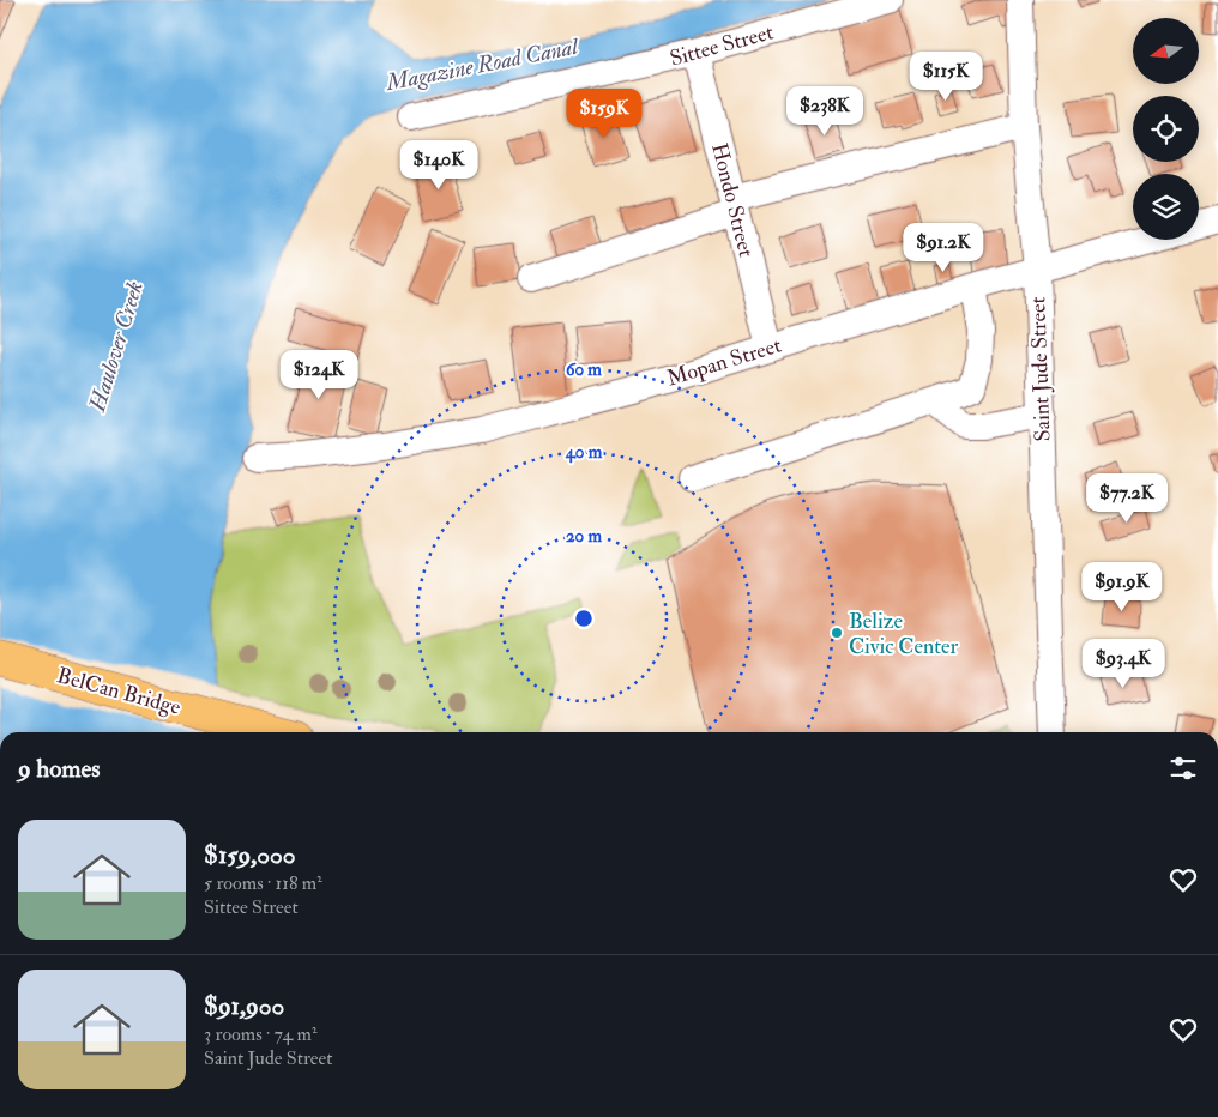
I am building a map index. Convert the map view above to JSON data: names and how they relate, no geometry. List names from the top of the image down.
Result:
{
  "streets": {
    "main road": ["BelCan Bridge"],
    "street": [
      "Sittee Street",
      "Hondo Street",
      "Mopan Street",
      "Saint Jude Street"
    ]
  },
  "crossings": [
    ["Sittee Street", "Hondo Street"],
    ["Hondo Street", "Mopan Street"],
    ["Mopan Street", "Saint Jude Street"]
  ],
  "water": ["Magazine Road Canal", "Haulover Creek"],
  "places": ["Belize Civic Center"],
  "north": "left",
  "page": {
    "price": [
      "$115K",
      "$238K",
      "$159K",
      "$140K",
      "$91.2K",
      "$124K",
      "$77.2K",
      "$91.9K",
      "$93.4K"
    ],
    "heading": "9 homes",
    "list": [
      {
        "name": "$159,000",
        "note": "5 rooms · 118 m² · Sittee Street"
      },
      {
        "name": "$91,900",
        "note": "3 rooms · 74 m² · Saint Jude Street"
      }
    ]
  },
  "rings": ["60 m", "40 m", "20 m"]
}
